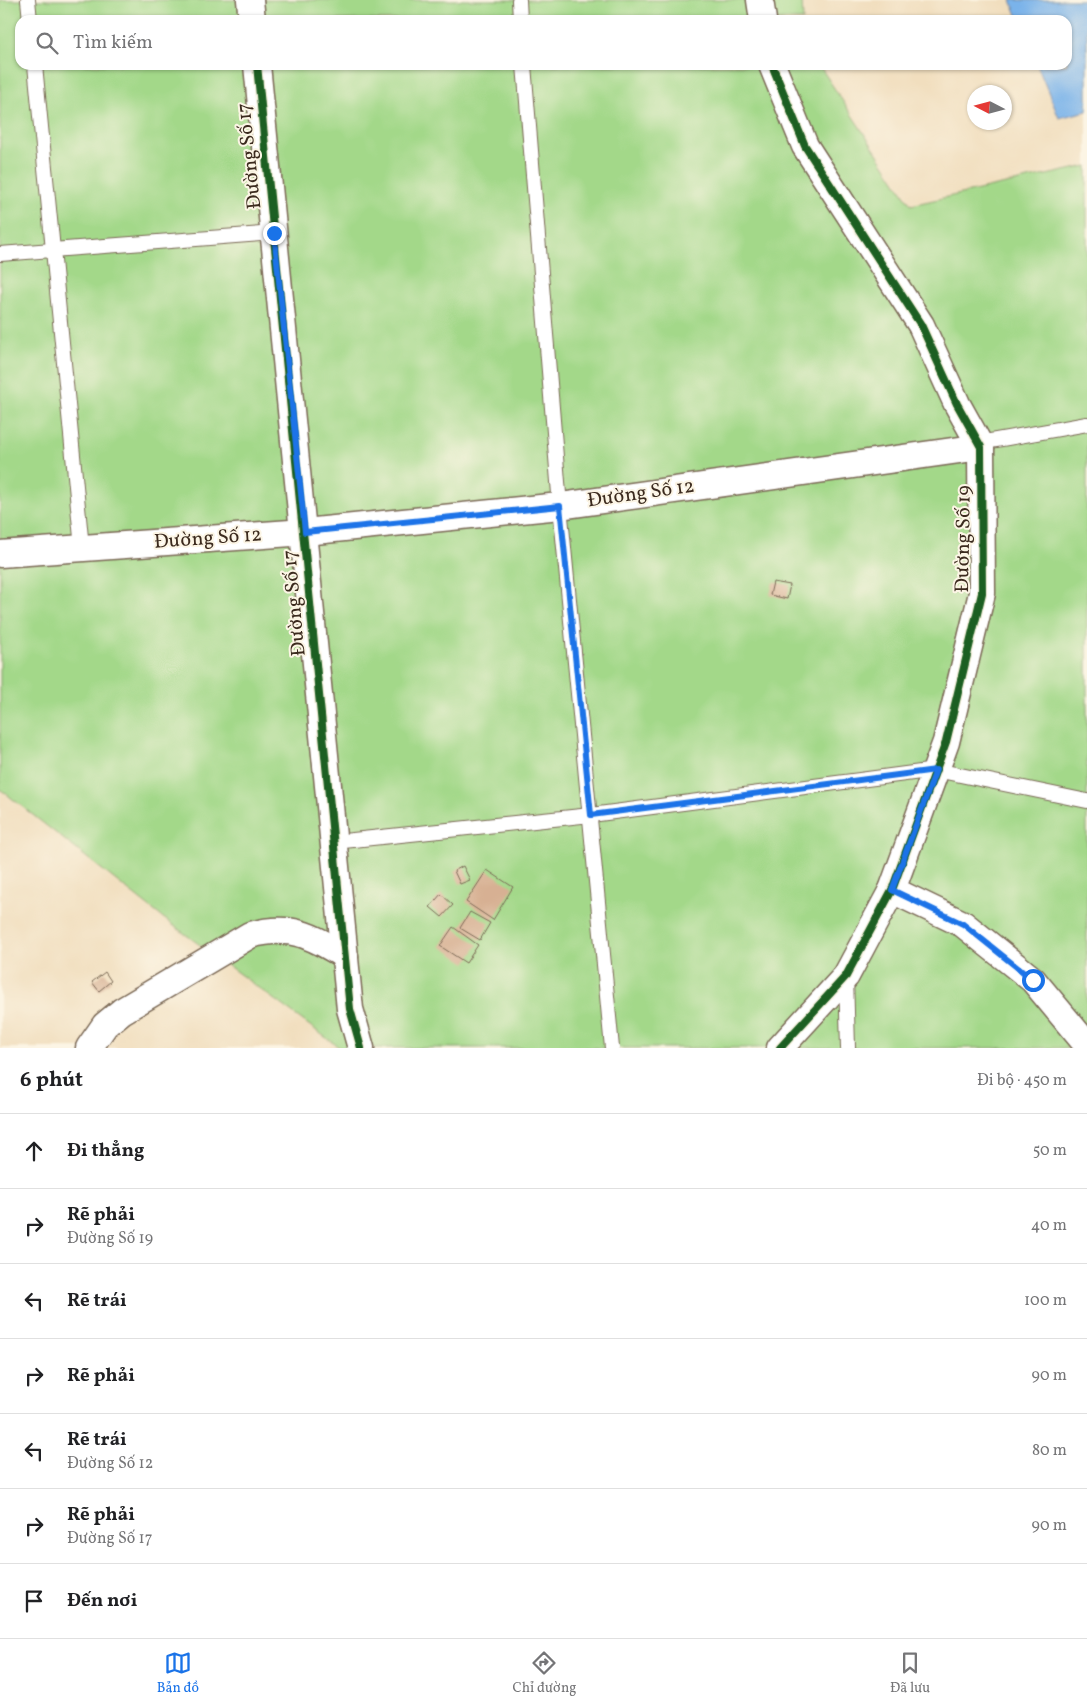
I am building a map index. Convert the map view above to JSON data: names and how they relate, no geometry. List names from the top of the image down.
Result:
{
  "streets": {
    "street": ["Đường Số 17", "Đường Số 12", "Đường Số 19"]
  },
  "crossings": [
    ["Đường Số 17", "Đường Số 12"],
    ["Đường Số 12", "Đường Số 19"]
  ],
  "north": "left",
  "page": {
    "search": "Tìm kiếm",
    "heading": ["6 phút", "Đi bộ · 450 m"],
    "list": [
      ["Đi thẳng", "50 m"],
      ["Rẽ phải", "Đường Số 19", "40 m"],
      ["Rẽ trái", "100 m"],
      ["Rẽ phải", "90 m"],
      ["Rẽ trái", "Đường Số 12", "80 m"],
      ["Rẽ phải", "Đường Số 17", "90 m"],
      "Đến nơi"
    ],
    "nav": ["Bản đồ", "Chỉ đường", "Đã lưu"]
  }
}
